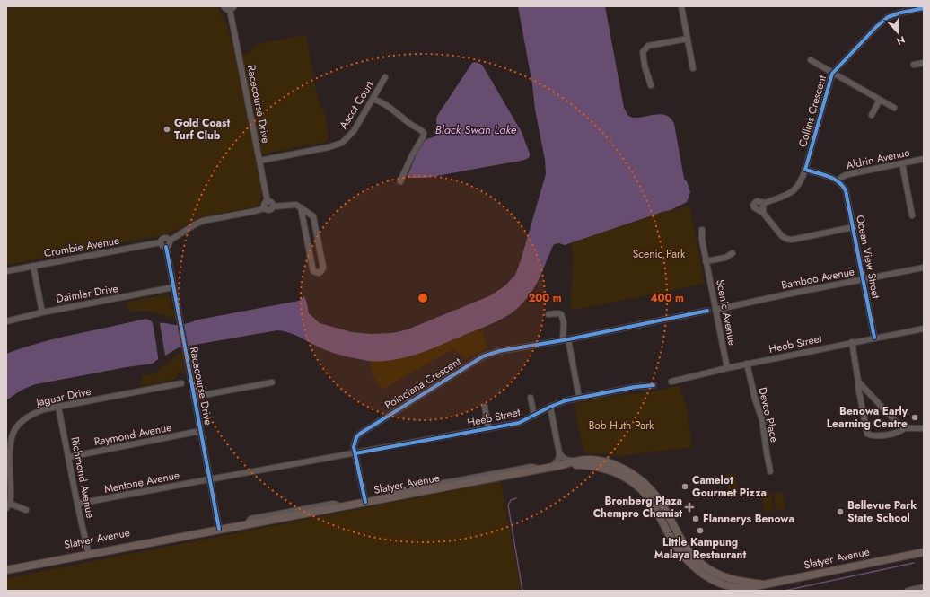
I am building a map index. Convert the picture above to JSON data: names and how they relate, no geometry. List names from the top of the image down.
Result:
{
  "streets": {
    "main road": ["Slatyer Avenue"],
    "street": [
      "Racecourse Drive",
      "Ascot Court",
      "Collins Crescent",
      "Aldrin Avenue",
      "Crombie Avenue",
      "Ocean View Street",
      "Bamboo Avenue",
      "Daimler Drive",
      "Scenic Avenue",
      "Heeb Street",
      "Poinciana Crescent",
      "Jaguar Drive",
      "Devco Place",
      "Raymond Avenue",
      "Richmond Avenue",
      "Mentone Avenue"
    ]
  },
  "crossings": [
    ["Racecourse Drive", "Ascot Court"],
    ["Racecourse Drive", "Crombie Avenue"],
    ["Racecourse Drive", "Daimler Drive"],
    ["Racecourse Drive", "Heeb Street"],
    ["Racecourse Drive", "Raymond Avenue"],
    ["Racecourse Drive", "Mentone Avenue"],
    ["Racecourse Drive", "Slatyer Avenue"],
    ["Collins Crescent", "Ocean View Street"],
    ["Aldrin Avenue", "Ocean View Street"],
    ["Ocean View Street", "Bamboo Avenue"],
    ["Ocean View Street", "Heeb Street"],
    ["Bamboo Avenue", "Scenic Avenue"],
    ["Scenic Avenue", "Heeb Street"],
    ["Heeb Street", "Poinciana Crescent"],
    ["Heeb Street", "Devco Place"],
    ["Heeb Street", "Mentone Avenue"],
    ["Poinciana Crescent", "Slatyer Avenue"],
    ["Jaguar Drive", "Richmond Avenue"],
    ["Raymond Avenue", "Richmond Avenue"],
    ["Richmond Avenue", "Mentone Avenue"],
    ["Richmond Avenue", "Slatyer Avenue"]
  ],
  "water": ["Black Swan Lake"],
  "parks": ["Scenic Park", "Bob Huth Park"],
  "places": {
    "other": [
      "Gold Coast Turf Club",
      "Benowa Early Learning Centre",
      "Camelot Gourmet Pizza",
      "Bellevue Park State School",
      "Flannerys Benowa",
      "Little Kampung Malaya Restaurant"
    ],
    "health": ["Bronberg Plaza Chempro Chemist"]
  },
  "north": "bottom",
  "rings": ["200 m", "400 m"]
}
